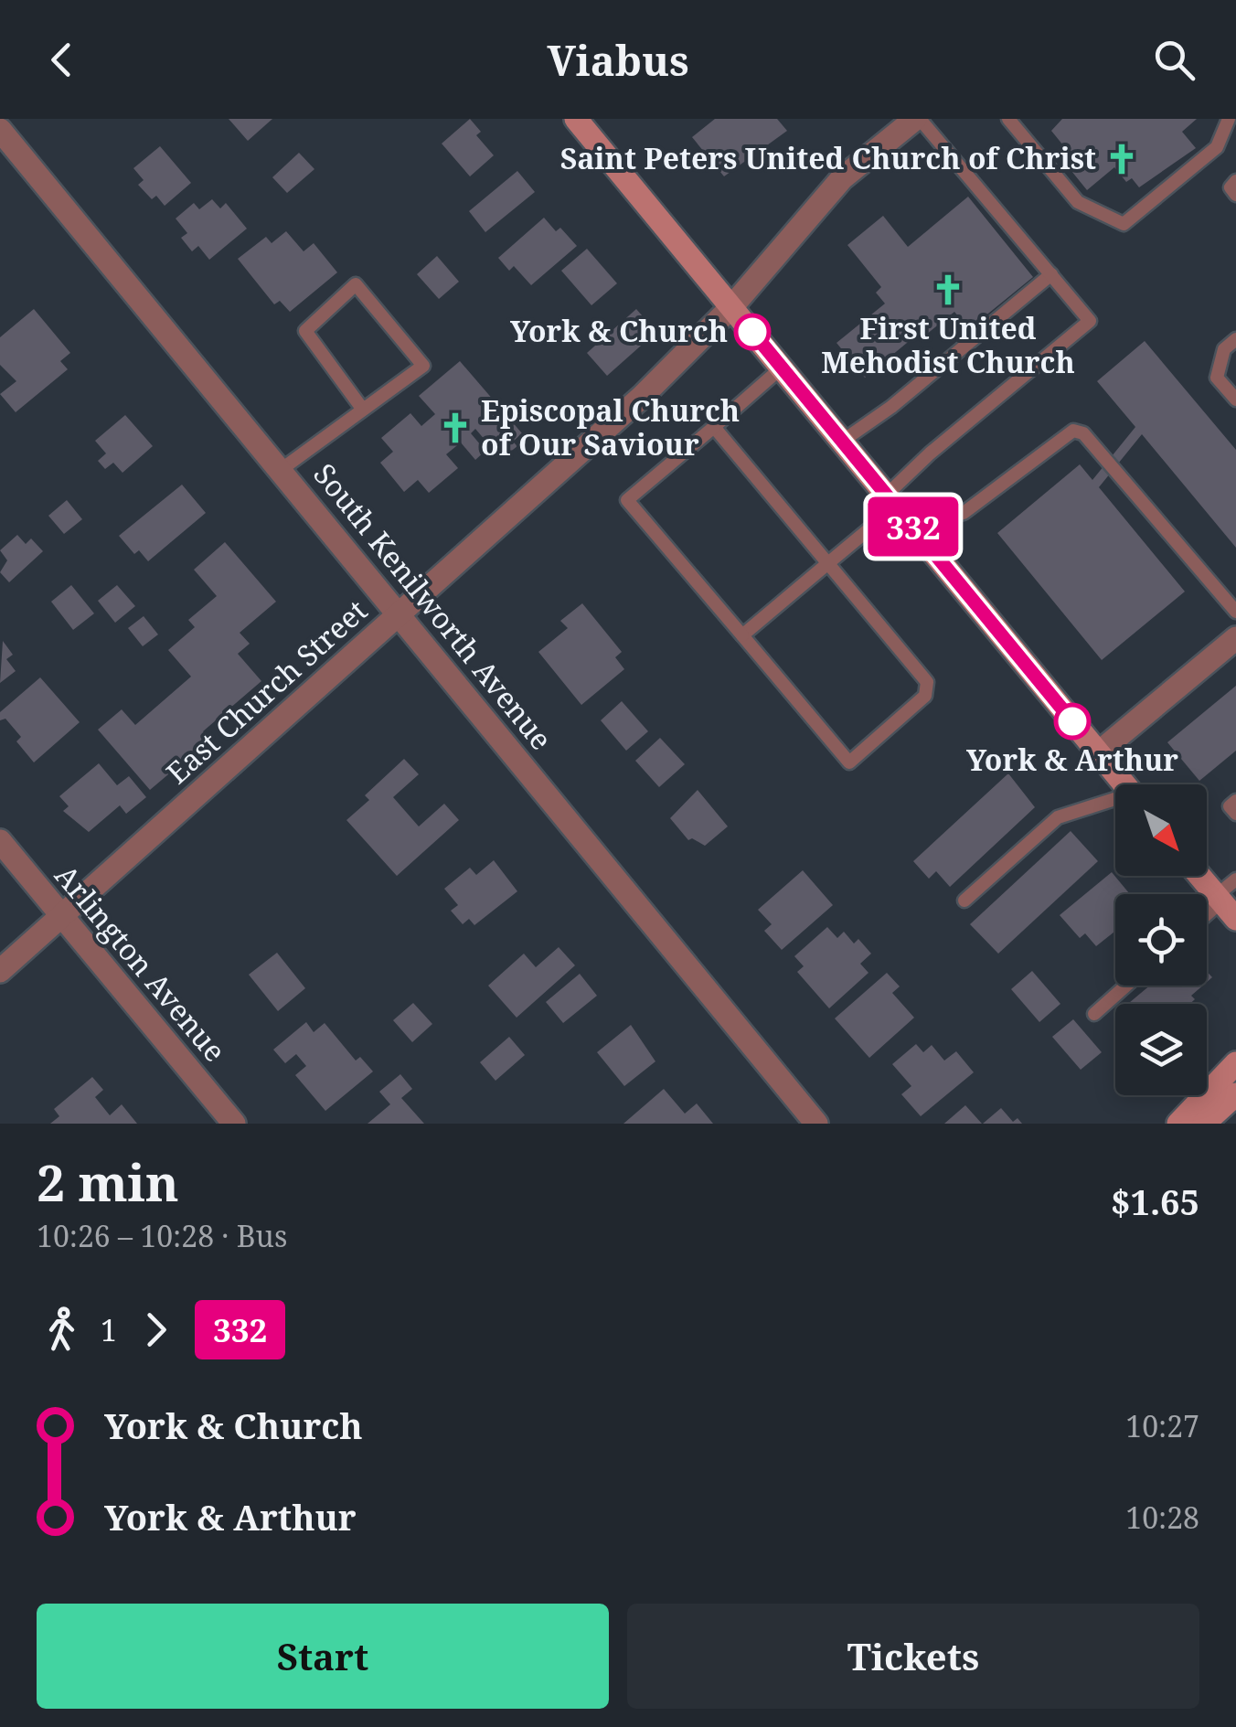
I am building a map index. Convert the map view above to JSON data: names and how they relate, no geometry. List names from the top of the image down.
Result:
{
  "streets": {
    "street": ["South Kenilworth Avenue", "East Church Street", "Arlington Avenue"]
  },
  "crossings": [
    ["South Kenilworth Avenue", "East Church Street"],
    ["East Church Street", "Arlington Avenue"]
  ],
  "places": {
    "church": ["Saint Peters United Church of Christ", "First United Mehodist Church", "Episcopal Church of Our Saviour"],
    "other": ["York & Church", "York & Arthur"]
  },
  "lines": ["bus line 332"],
  "north": "bottom right",
  "page": {
    "header": "Viabus",
    "on_map": "332",
    "heading": ["2 min", "10:26 – 10:28 · Bus", "$1.65"],
    "legs": ["1", "332"],
    "list": [
      {
        "name": "York & Church",
        "value": "10:27"
      },
      {
        "name": "York & Arthur",
        "value": "10:28"
      }
    ],
    "buttons": ["Start", "Tickets"]
  }
}
